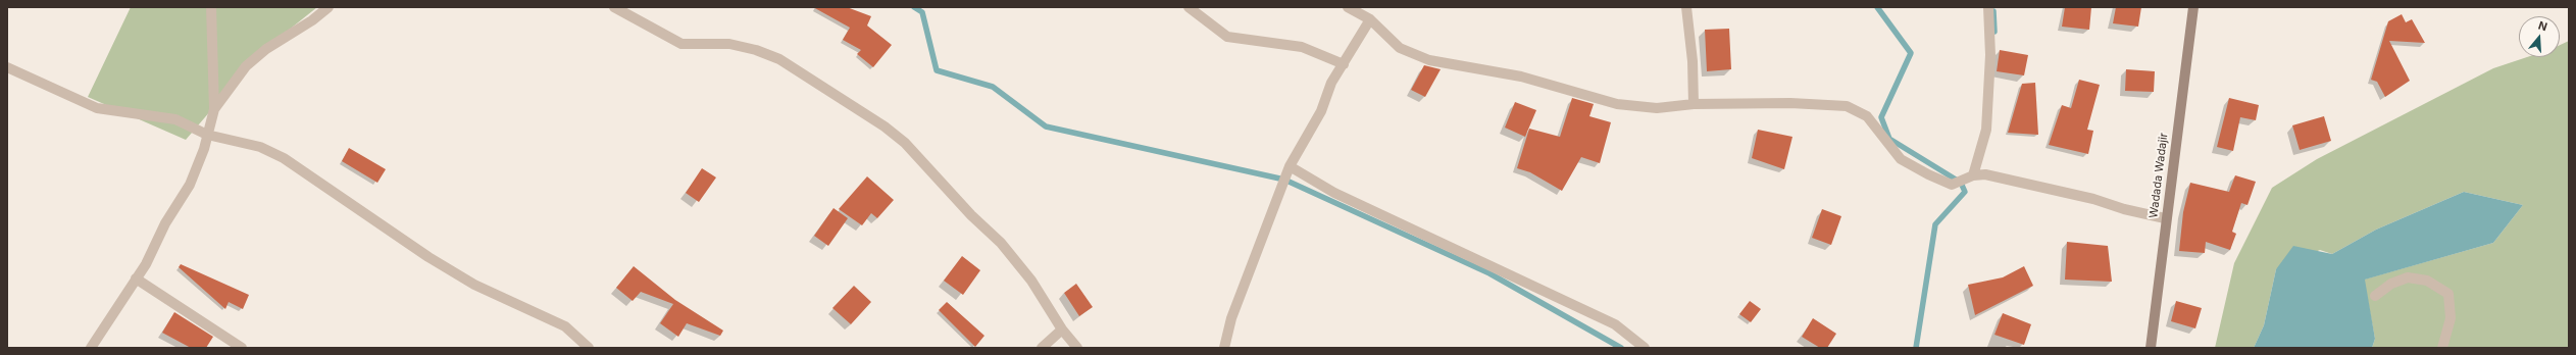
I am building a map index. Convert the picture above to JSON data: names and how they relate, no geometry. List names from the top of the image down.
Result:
{
  "streets": {
    "street": ["Wadada Wadajir"]
  },
  "north": "top"
}
